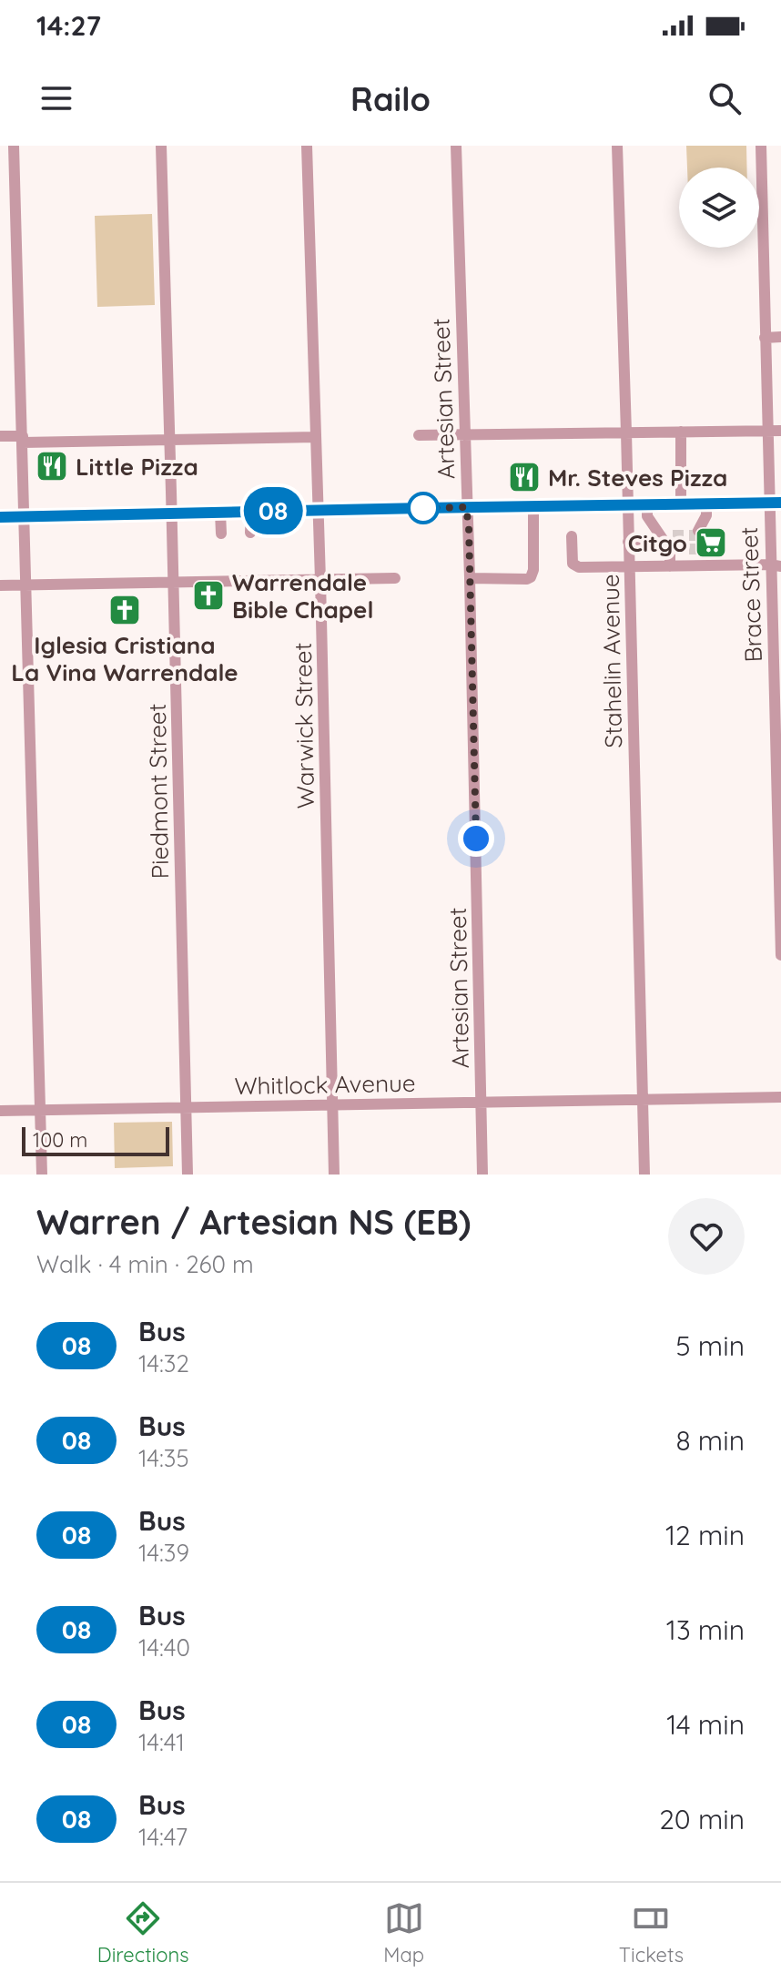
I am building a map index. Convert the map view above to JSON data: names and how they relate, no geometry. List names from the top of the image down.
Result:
{
  "streets": {
    "street": [
      "Artesian Street",
      "Brace Street",
      "Stahelin Avenue",
      "Warwick Street",
      "Piedmont Street",
      "Whitlock Avenue"
    ]
  },
  "crossings": [
    ["Artesian Street", "Whitlock Avenue"],
    ["Stahelin Avenue", "Whitlock Avenue"],
    ["Warwick Street", "Whitlock Avenue"],
    ["Piedmont Street", "Whitlock Avenue"]
  ],
  "places": {
    "restaurant": ["Little Pizza", "Mr. Steves Pizza"],
    "supermarket": ["Citgo"],
    "church": ["Warrendale Bible Chapel", "Iglesia Cristiana La Vina Warrendale"]
  },
  "lines": ["bus line 08"],
  "scale_bar": "100 m",
  "page": {
    "status": "14:27",
    "header": "Railo",
    "on_map": "08",
    "scale": "100 m",
    "heading": ["Warren / Artesian NS (EB)", "Walk · 4 min · 260 m"],
    "list": [
      {
        "mark": "08",
        "name": "Bus",
        "note": "14:32",
        "value": "5 min"
      },
      {
        "mark": "08",
        "name": "Bus",
        "note": "14:35",
        "value": "8 min"
      },
      {
        "mark": "08",
        "name": "Bus",
        "note": "14:39",
        "value": "12 min"
      },
      {
        "mark": "08",
        "name": "Bus",
        "note": "14:40",
        "value": "13 min"
      },
      {
        "mark": "08",
        "name": "Bus",
        "note": "14:41",
        "value": "14 min"
      },
      {
        "mark": "08",
        "name": "Bus",
        "note": "14:47",
        "value": "20 min"
      }
    ],
    "tabs": ["Directions", "Map", "Tickets"]
  }
}
